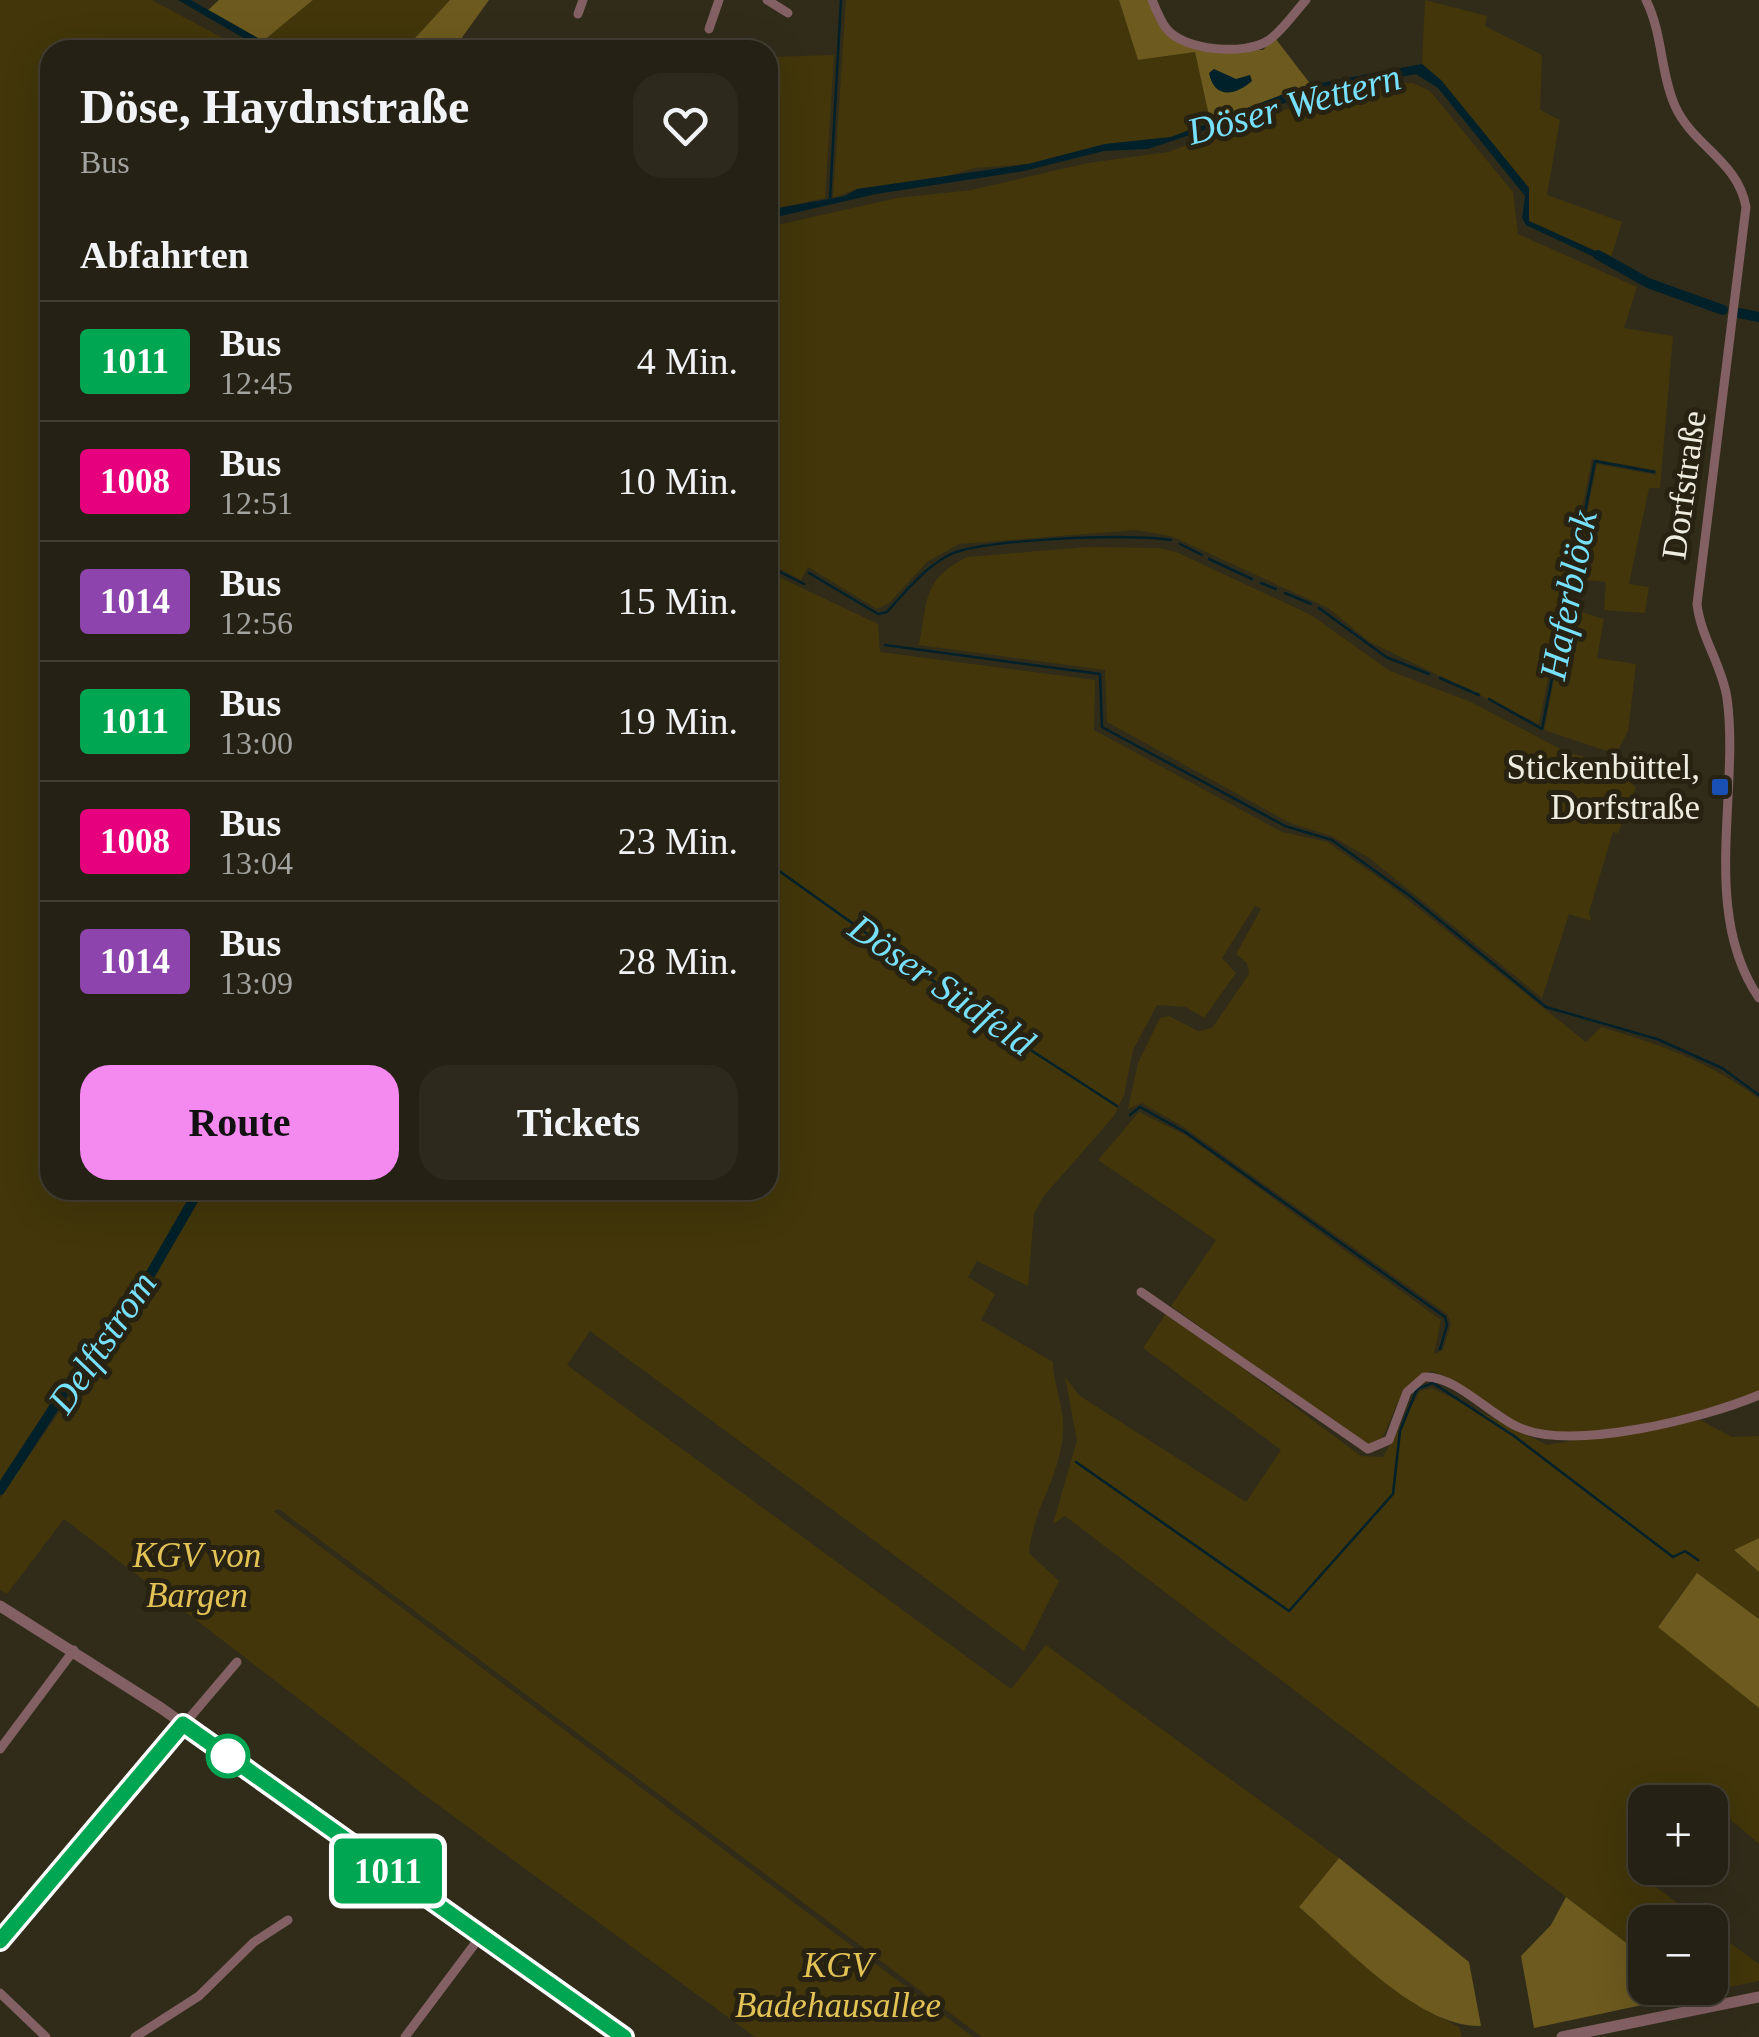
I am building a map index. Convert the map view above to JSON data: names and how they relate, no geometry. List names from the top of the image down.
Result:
{
  "streets": {
    "street": ["Dorfstraße"]
  },
  "water": [
    "Döser Wettern",
    "Haferblöck",
    "Döser Südfeld",
    "Delftstrom"
  ],
  "parks": ["KGV von Bargen", "KGV Badehausallee"],
  "places": {
    "transit": ["Stickenbüttel, Dorfstraße"]
  },
  "lines": ["bus line 1011"],
  "page": {
    "on_map": "1011",
    "heading": [
      ["Döse, Haydnstraße", "Bus"],
      "Abfahrten"
    ],
    "list": [
      {
        "mark": "1011",
        "name": "Bus",
        "note": "12:45",
        "value": "4 Min."
      },
      {
        "mark": "1008",
        "name": "Bus",
        "note": "12:51",
        "value": "10 Min."
      },
      {
        "mark": "1014",
        "name": "Bus",
        "note": "12:56",
        "value": "15 Min."
      },
      {
        "mark": "1011",
        "name": "Bus",
        "note": "13:00",
        "value": "19 Min."
      },
      {
        "mark": "1008",
        "name": "Bus",
        "note": "13:04",
        "value": "23 Min."
      },
      {
        "mark": "1014",
        "name": "Bus",
        "note": "13:09",
        "value": "28 Min."
      }
    ],
    "buttons": ["Route", "Tickets"],
    "map_buttons": ["+", "−"]
  }
}
